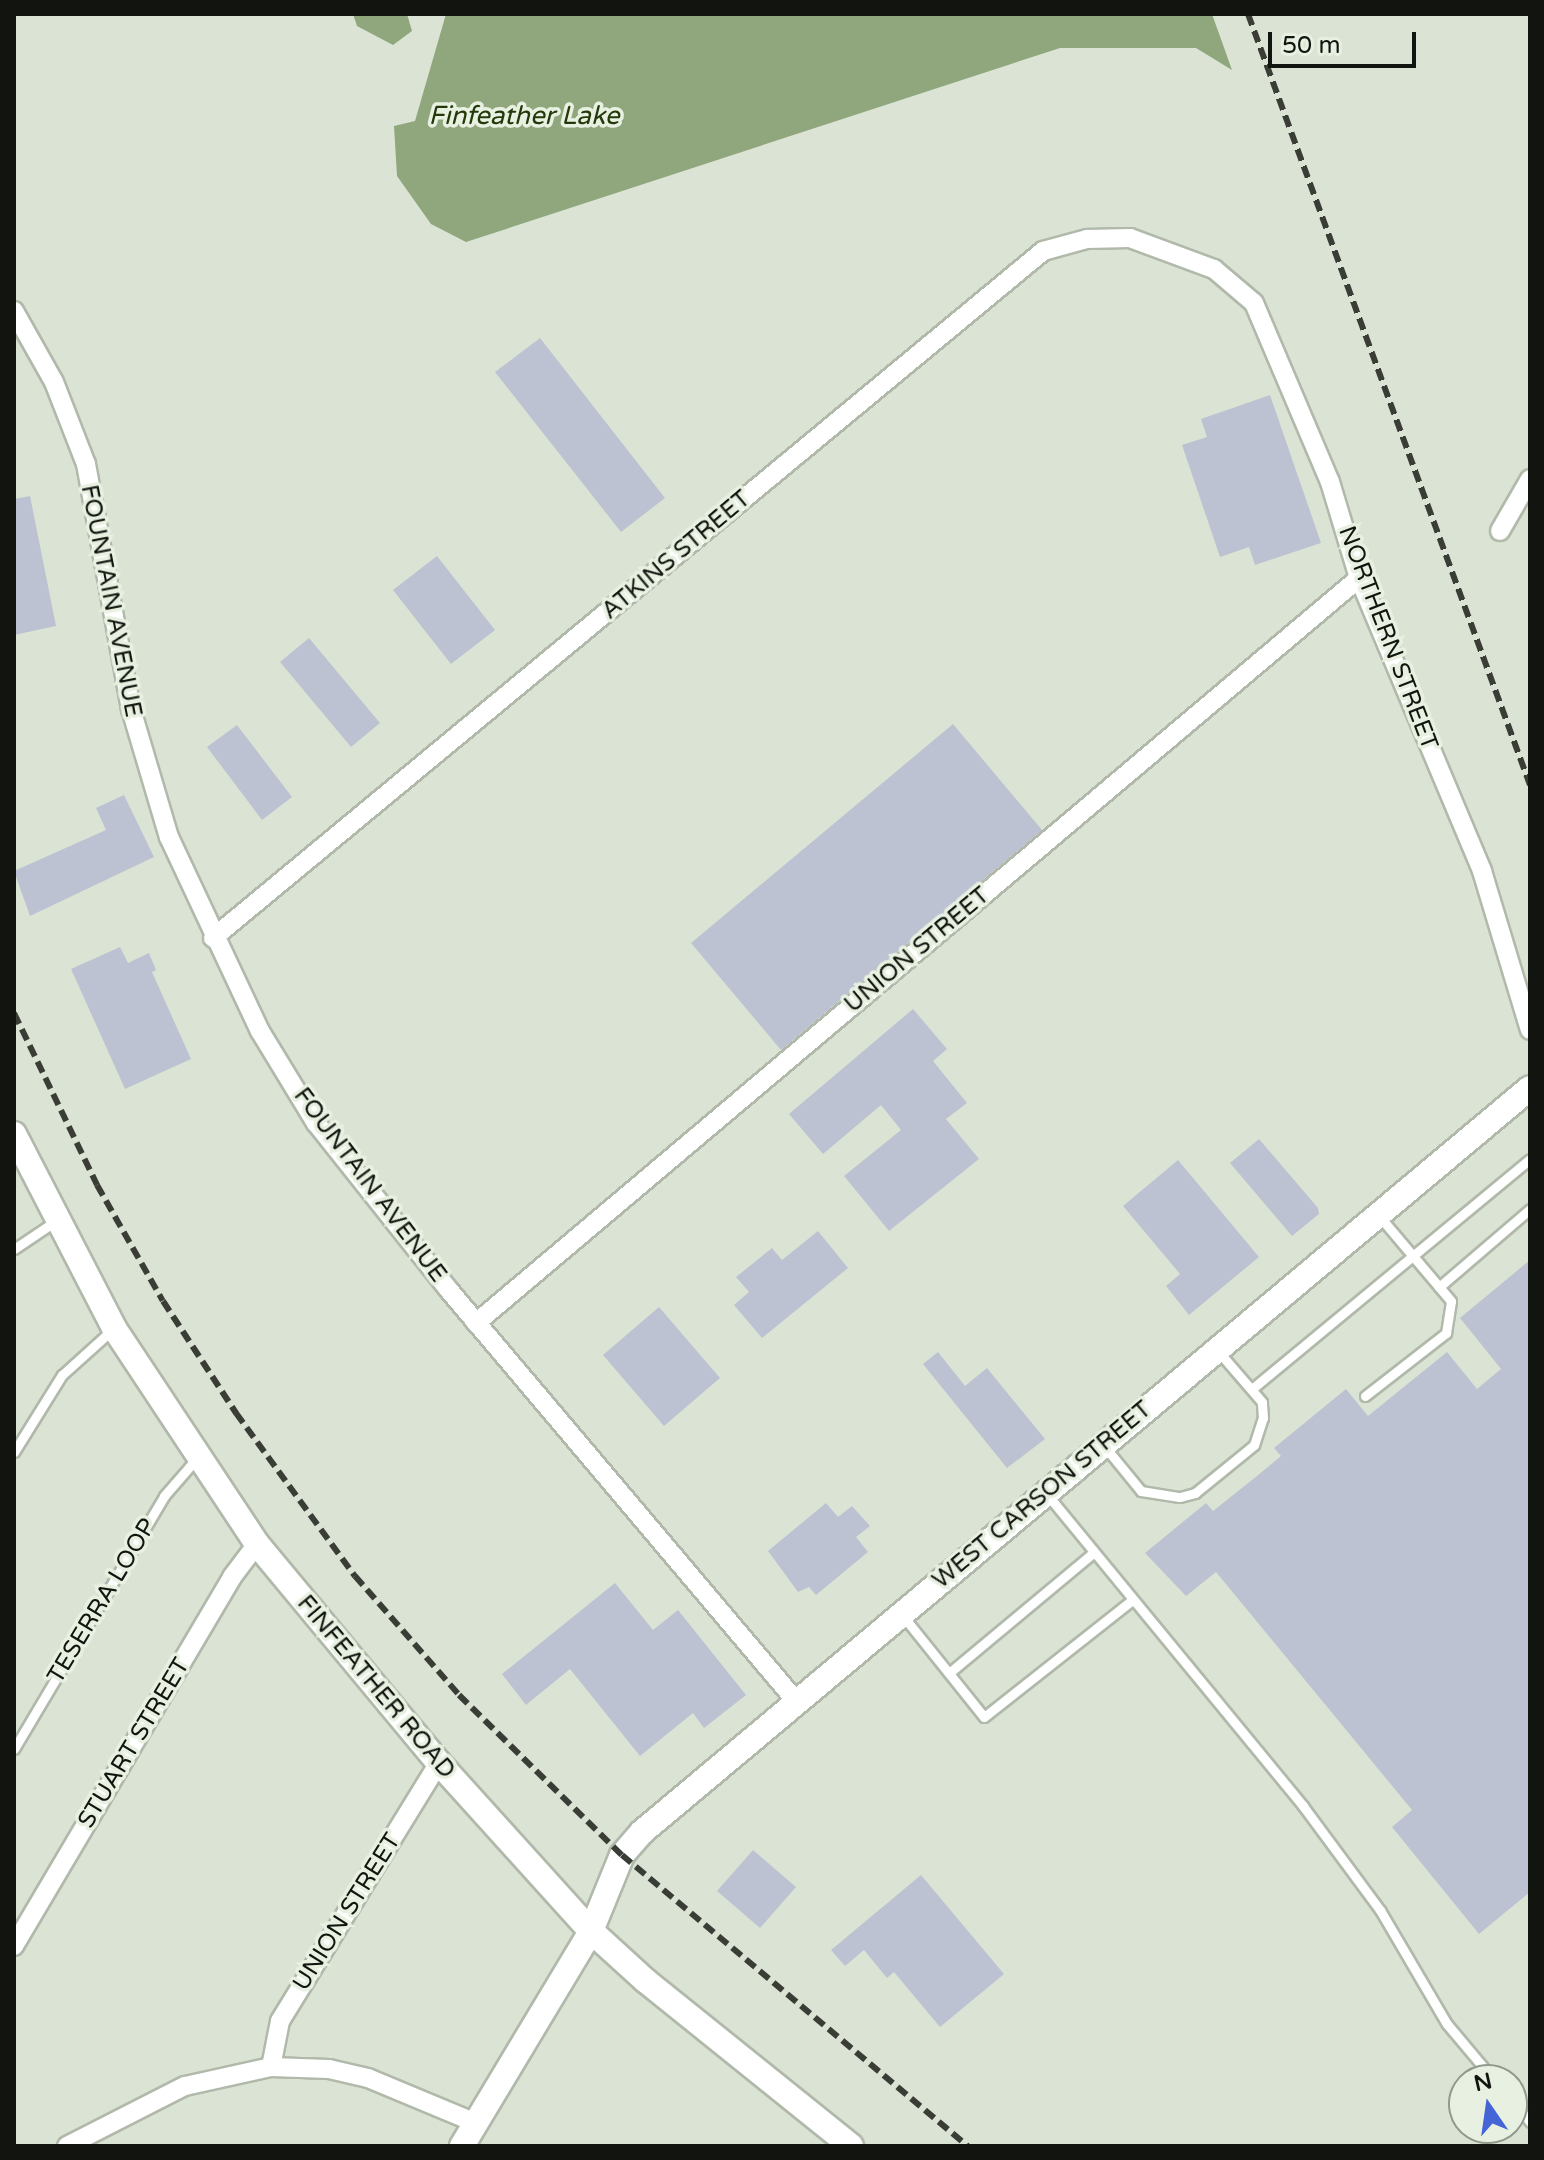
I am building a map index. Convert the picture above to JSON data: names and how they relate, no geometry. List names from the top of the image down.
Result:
{
  "streets": {
    "street": [
      "ATKINS STREET",
      "FOUNTAIN AVENUE",
      "NORTHERN STREET",
      "UNION STREET",
      "WEST CARSON STREET",
      "FINFEATHER ROAD",
      "STUART STREET"
    ],
    "lane": ["TESERRA LOOP"]
  },
  "crossings": [
    ["ATKINS STREET", "FOUNTAIN AVENUE"],
    ["ATKINS STREET", "NORTHERN STREET"],
    ["FOUNTAIN AVENUE", "UNION STREET"],
    ["FOUNTAIN AVENUE", "WEST CARSON STREET"],
    ["NORTHERN STREET", "UNION STREET"],
    ["UNION STREET", "FINFEATHER ROAD"],
    ["WEST CARSON STREET", "FINFEATHER ROAD"],
    ["TESERRA LOOP", "FINFEATHER ROAD"],
    ["FINFEATHER ROAD", "STUART STREET"]
  ],
  "water": ["Finfeather Lake"],
  "scale_bar": "50 m",
  "north": "top"
}
